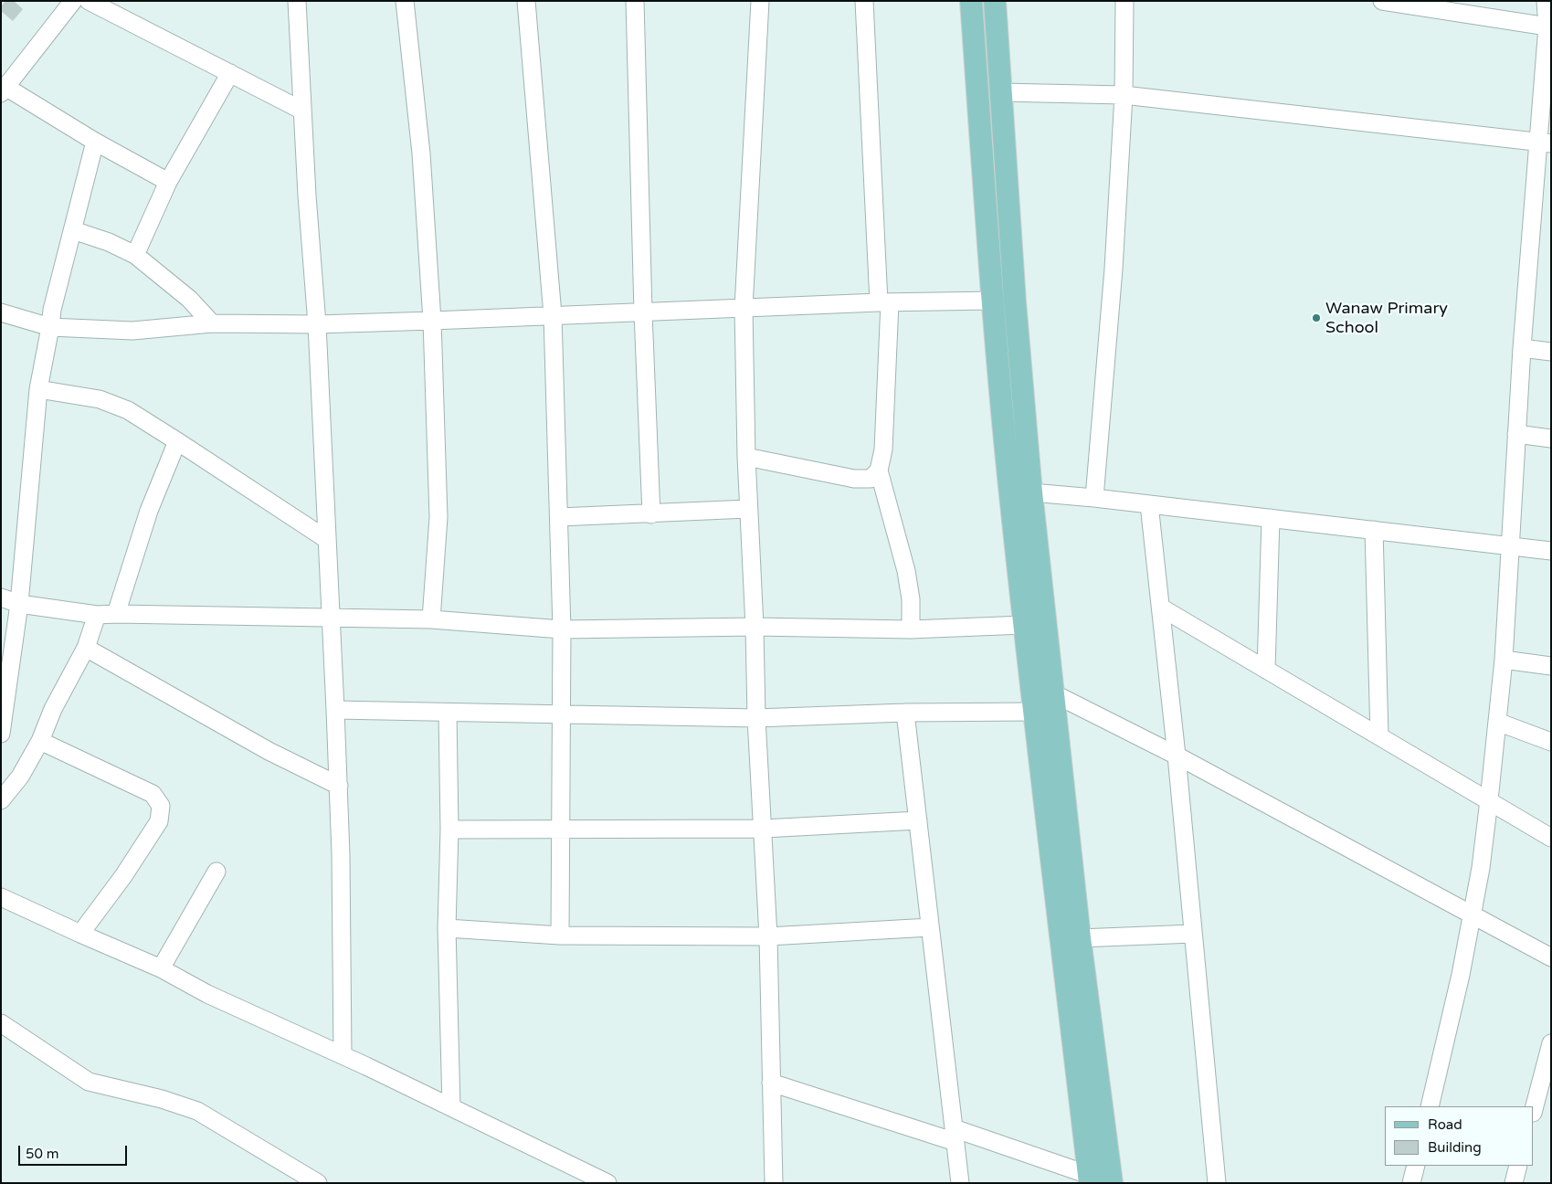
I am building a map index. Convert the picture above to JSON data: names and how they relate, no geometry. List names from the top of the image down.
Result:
{
  "places": ["Wanaw Primary School"],
  "legend": ["Road", "Building"],
  "scale_bar": "50 m"
}
